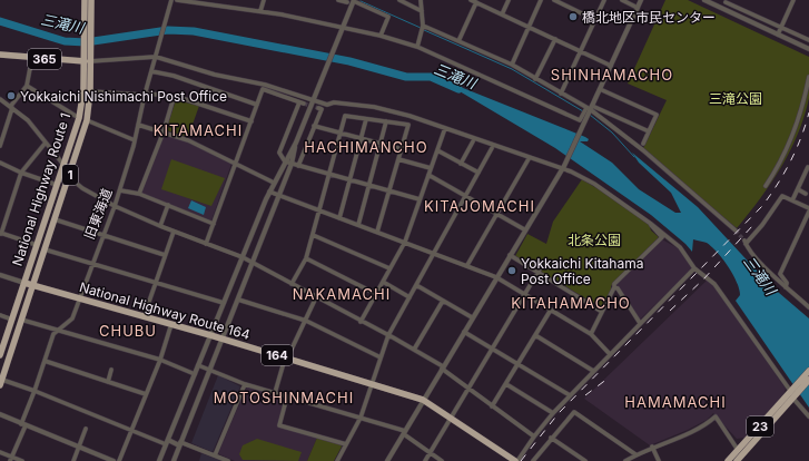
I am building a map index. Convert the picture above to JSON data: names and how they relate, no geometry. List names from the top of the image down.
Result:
{
  "streets": {
    "highway": [
      "365",
      "1",
      "National Highway Route 1",
      "National Highway Route 164",
      "164",
      "23"
    ],
    "street": ["旧東海道"]
  },
  "crossings": [
    ["365", "National Highway Route 1"],
    ["National Highway Route 1", "National Highway Route 164"],
    ["旧東海道", "National Highway Route 164"]
  ],
  "districts": [
    "SHINHAMACHO",
    "KITAMACHI",
    "HACHIMANCHO",
    "KITAJOMACHI",
    "NAKAMACHI",
    "KITAHAMACHO",
    "CHUBU",
    "MOTOSHINMACHI",
    "HAMAMACHI"
  ],
  "water": ["三滝川"],
  "parks": ["三滝公園", "北条公園"],
  "places": ["橋北地区市民センター", "Yokkaichi Nishimachi Post Office", "Yokkaichi Kitahama Post Office"]
}
